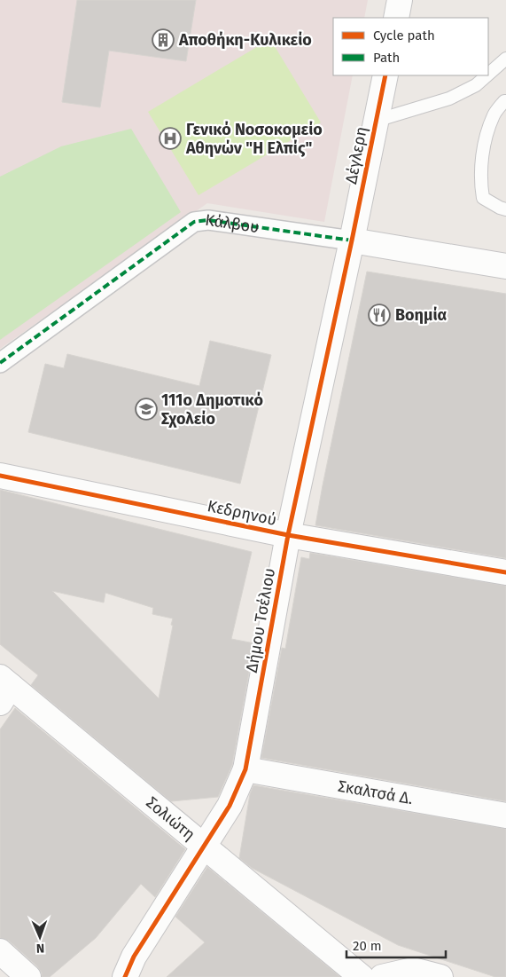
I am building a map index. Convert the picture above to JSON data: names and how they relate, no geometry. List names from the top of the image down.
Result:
{
  "streets": {
    "street": [
      "Δέγλερη",
      "Κάλβου",
      "Κεδρηνού",
      "Δήμου Τσέλιου",
      "Σκαλτσά Δ.",
      "Σολιώτη"
    ]
  },
  "crossings": [
    ["Δέγλερη", "Κάλβου"],
    ["Δέγλερη", "Δήμου Τσέλιου"],
    ["Κάλβου", "Δήμου Τσέλιου"],
    ["Κεδρηνού", "Δήμου Τσέλιου"],
    ["Δήμου Τσέλιου", "Σκαλτσά Δ."],
    ["Δήμου Τσέλιου", "Σολιώτη"]
  ],
  "places": {
    "building": ["Αποθήκη-Κυλικείο"],
    "hospital": ["Γενικό Νοσοκομείο Αθηνών \"Η Ελπίς\""],
    "restaurant": ["Βοημία"],
    "school or university": ["111ο Δημοτικό Σχολείο"]
  },
  "legend": ["Cycle path", "Path"],
  "scale_bar": "20 m",
  "north": "bottom"
}
